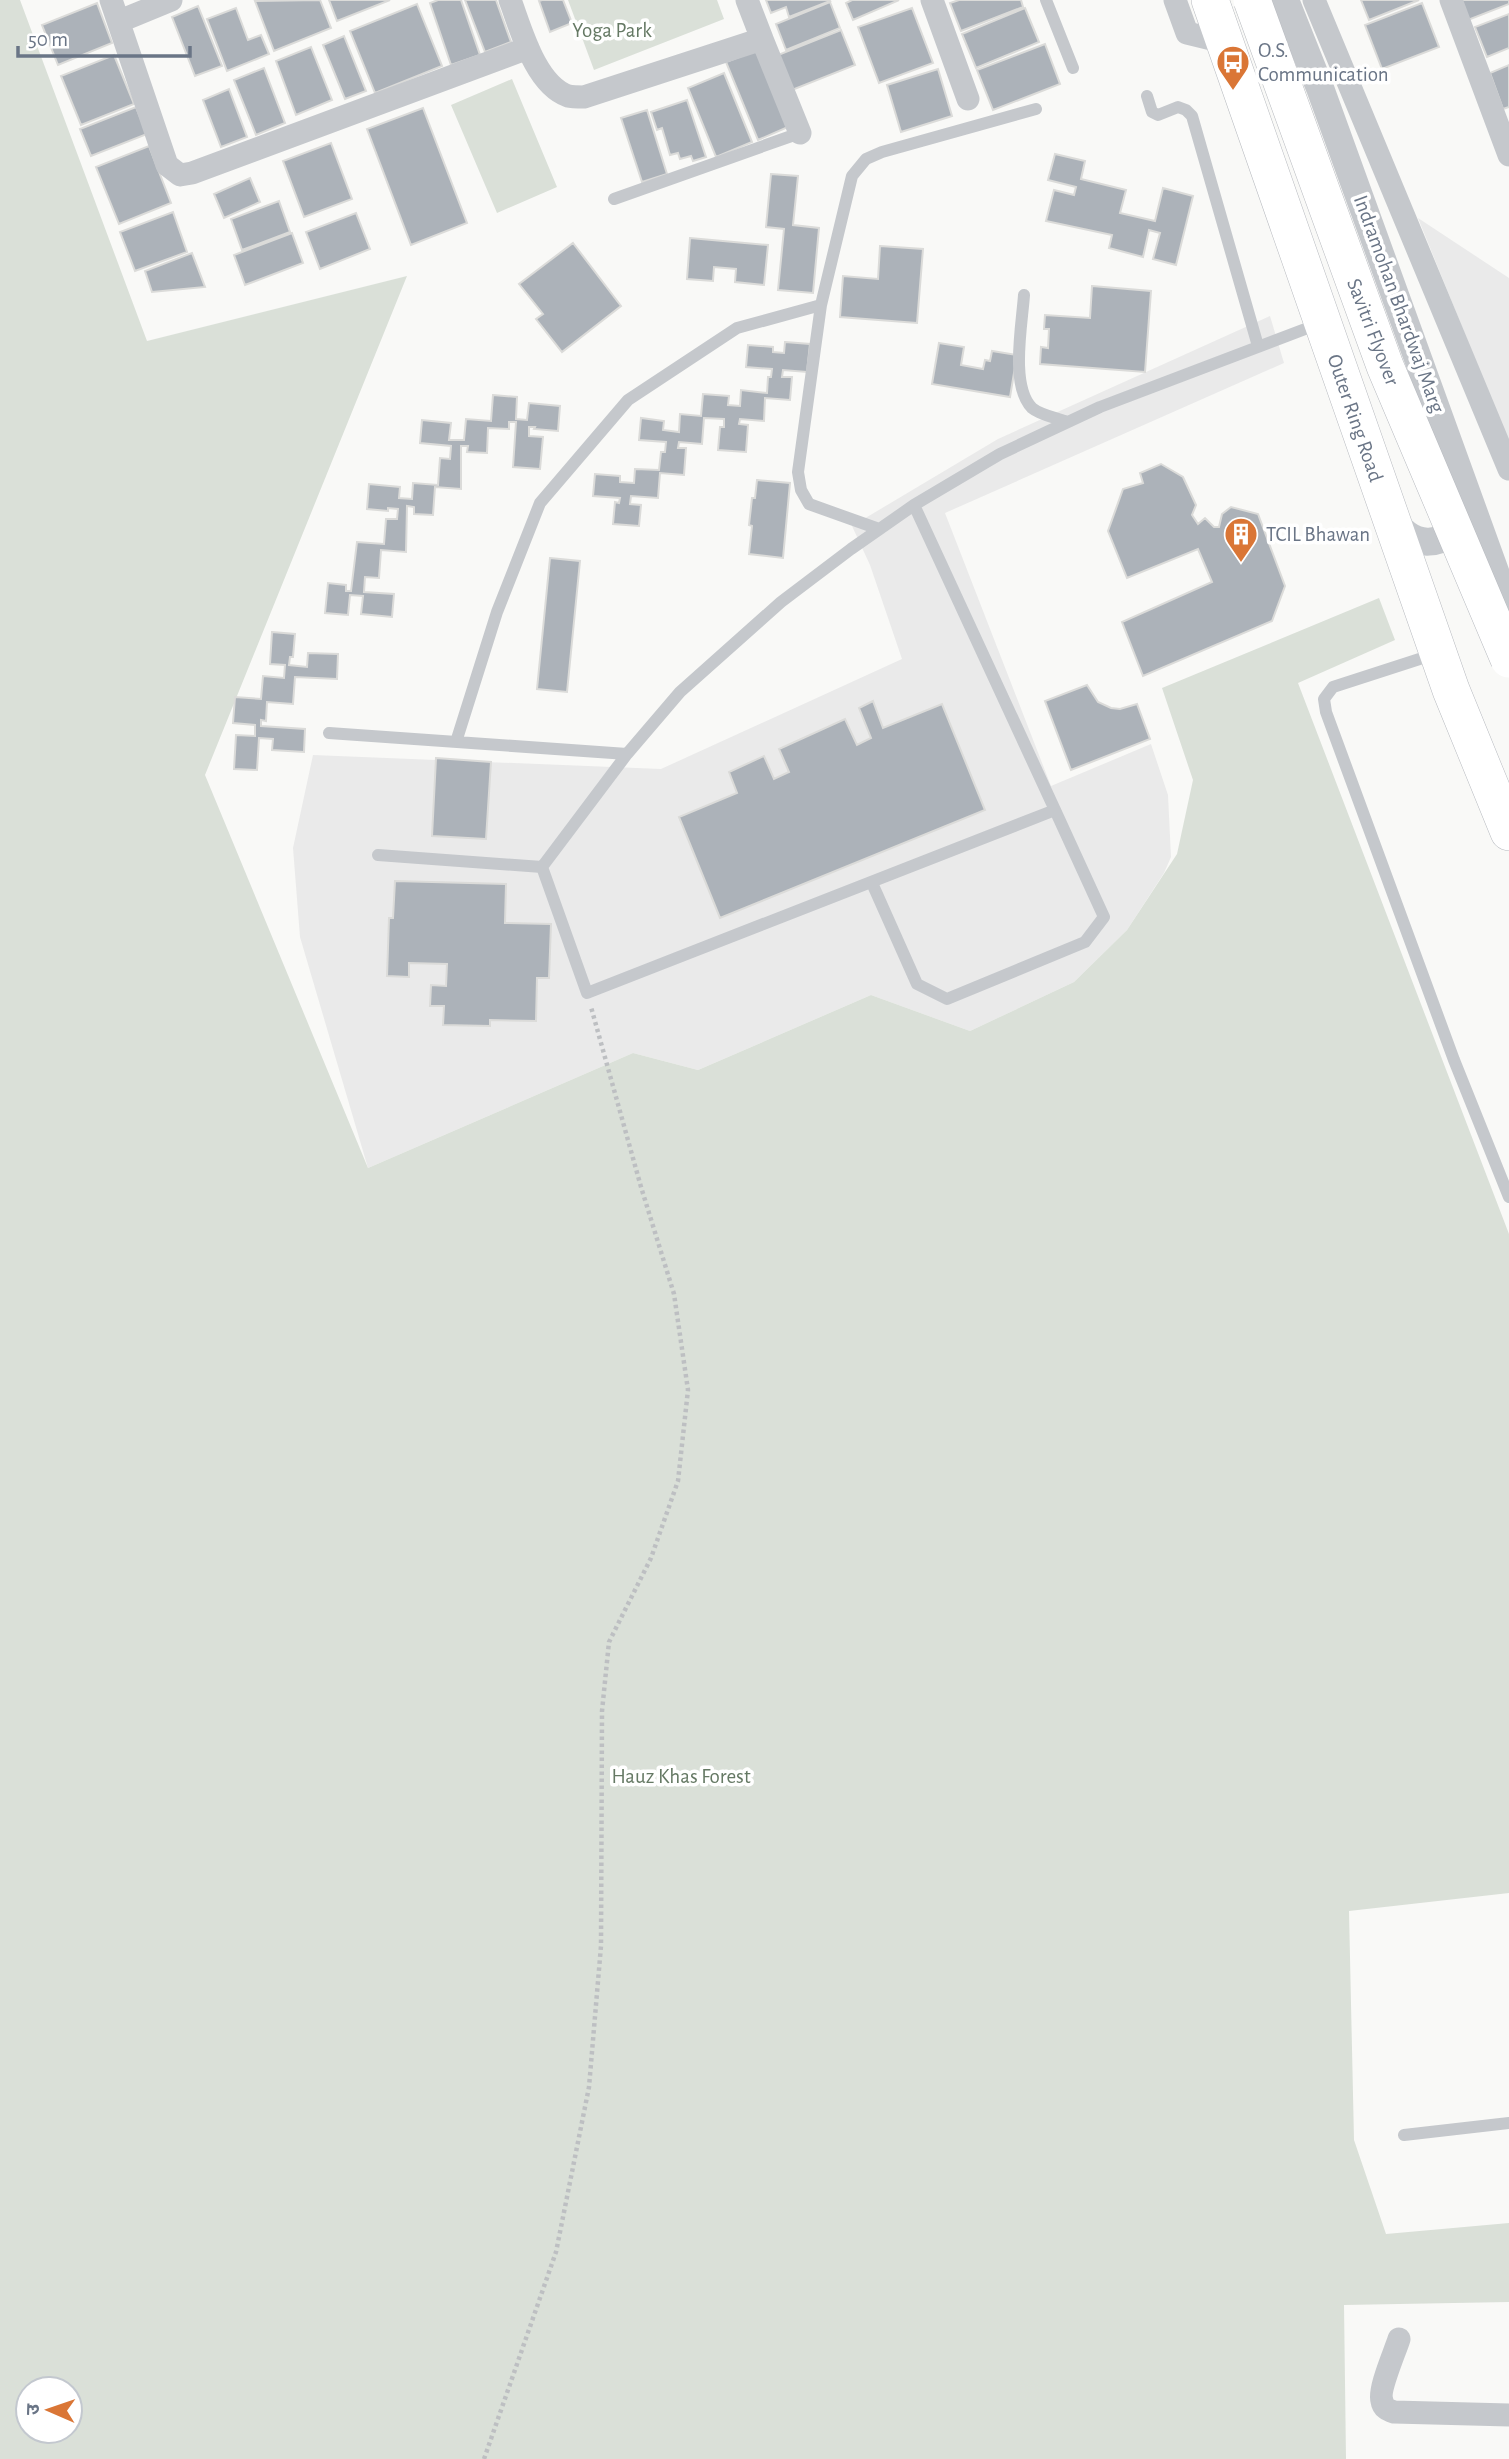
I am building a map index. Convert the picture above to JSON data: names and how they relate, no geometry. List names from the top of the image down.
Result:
{
  "streets": {
    "main road": ["Savitri Flyover", "Outer Ring Road"],
    "street": ["Indramohan Bhardwaj Marg"]
  },
  "parks": ["Yoga Park", "Hauz Khas Forest"],
  "places": {
    "bus stop": ["O.S. Communication"],
    "building": ["TCIL Bhawan"]
  },
  "scale_bar": "50 m",
  "north": "left"
}
